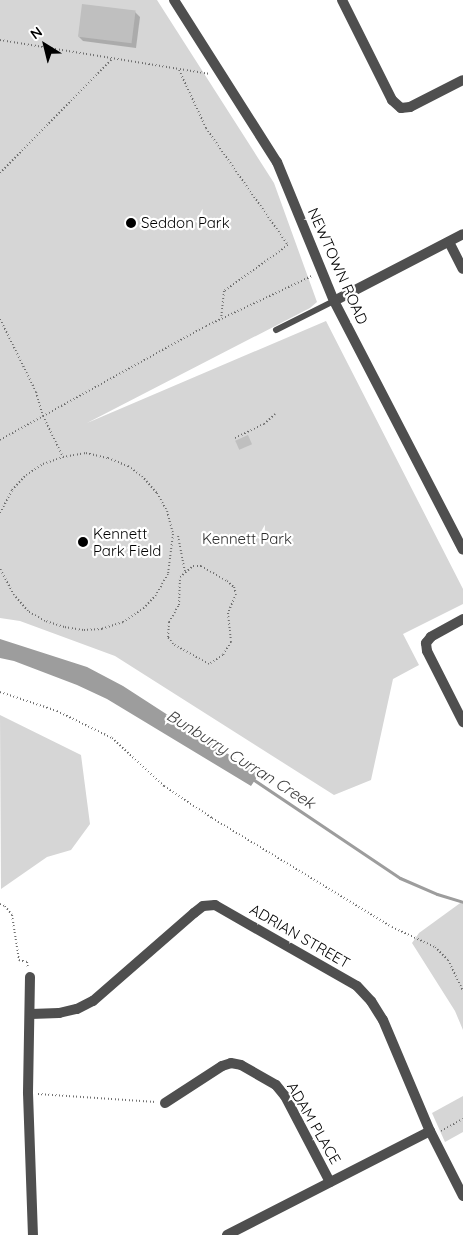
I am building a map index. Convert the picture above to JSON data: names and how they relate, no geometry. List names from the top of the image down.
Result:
{
  "streets": {
    "street": ["NEWTOWN ROAD", "ADRIAN STREET", "ADAM PLACE"]
  },
  "water": ["Bunburry Curran Creek"],
  "parks": ["Kennett Park"],
  "places": ["Seddon Park", "Kennett Park Field"],
  "north": "top left"
}
